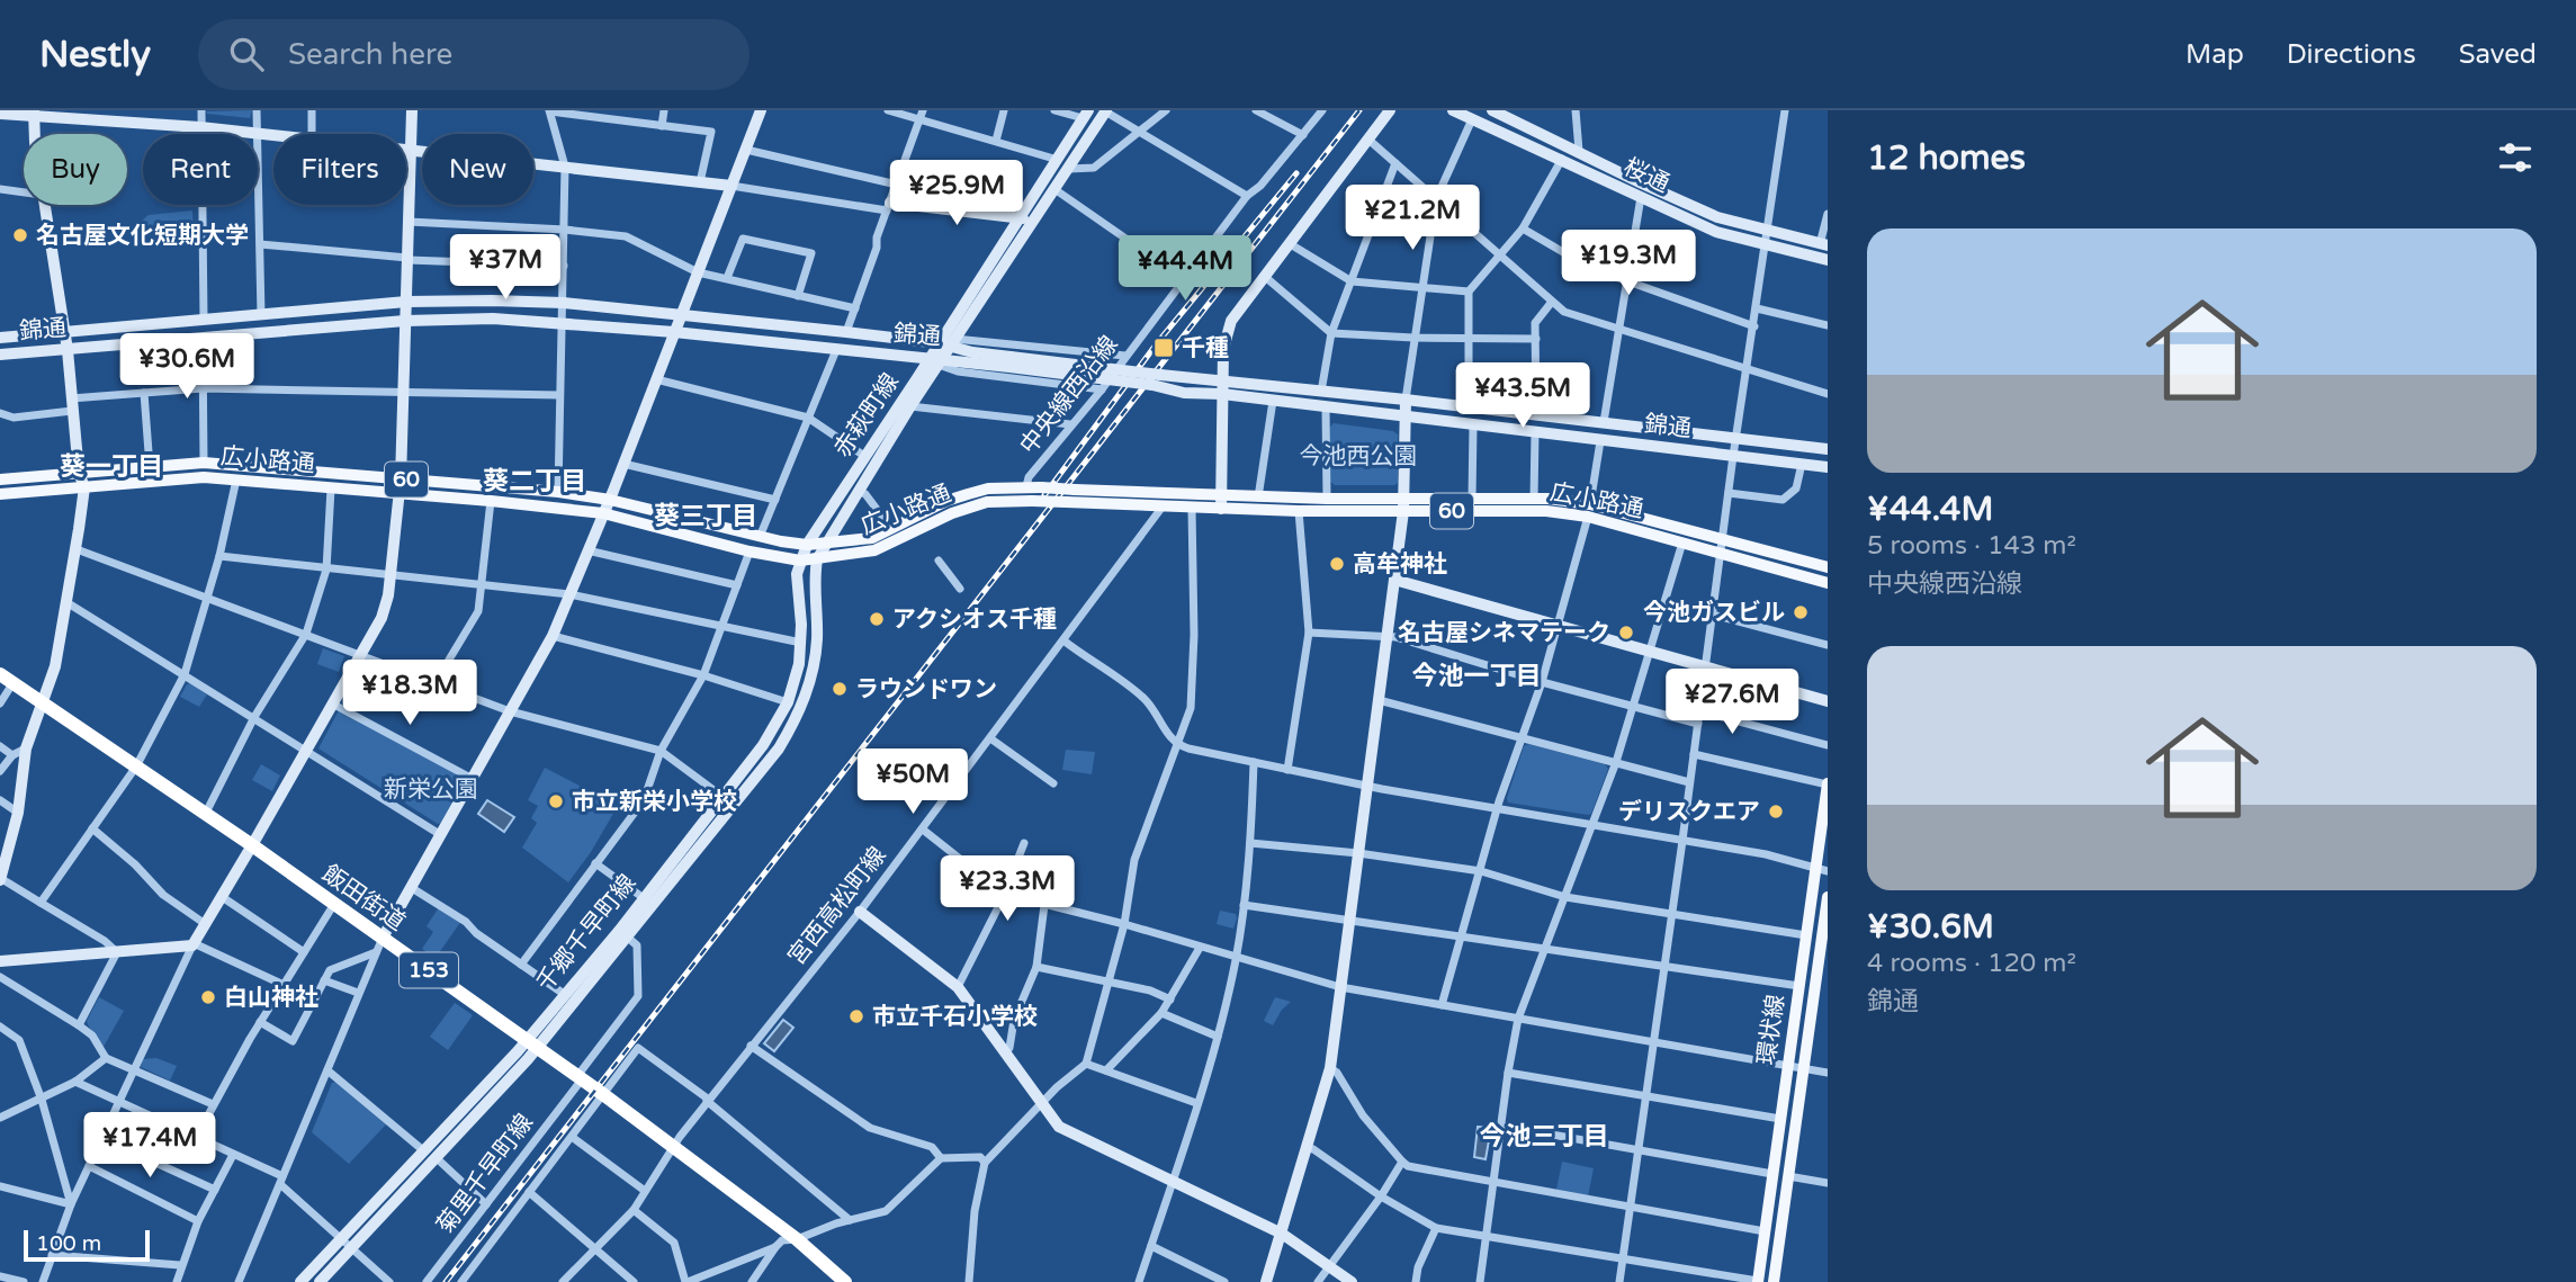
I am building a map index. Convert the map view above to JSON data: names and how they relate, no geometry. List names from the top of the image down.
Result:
{
  "streets": {
    "highway": ["飯田街道", "153"],
    "main road": ["広小路通", "60", "環状線"],
    "street": [
      "桜通",
      "錦通",
      "中央線西沿線",
      "赤萩町線",
      "宮西高松町線",
      "千郷千早町線",
      "菊里千早町線"
    ]
  },
  "crossings": [
    ["錦通", "赤萩町線"],
    ["中央線西沿線", "広小路通"],
    ["赤萩町線", "広小路通"],
    ["赤萩町線", "千郷千早町線"],
    ["広小路通", "宮西高松町線"],
    ["広小路通", "千郷千早町線"],
    ["飯田街道", "宮西高松町線"],
    ["飯田街道", "千郷千早町線"],
    ["飯田街道", "菊里千早町線"],
    ["千郷千早町線", "菊里千早町線"]
  ],
  "districts": [
    "葵一丁目",
    "葵二丁目",
    "葵三丁目",
    "今池一丁目",
    "今池三丁目"
  ],
  "parks": ["今池西公園", "新栄公園"],
  "places": {
    "other": [
      "名古屋文化短期大学",
      "高牟神社",
      "今池ガスビル",
      "アクシオス千種",
      "名古屋シネマテーク",
      "ラウンドワン",
      "市立新栄小学校",
      "デリスクエア",
      "白山神社",
      "市立千石小学校"
    ],
    "transit": ["千種"]
  },
  "scale_bar": "100 m",
  "page": {
    "header": "Nestly",
    "search": "Search here",
    "nav": ["Map", "Directions", "Saved"],
    "heading": "12 homes",
    "chip": [
      "Buy",
      "Rent",
      "Filters",
      "New"
    ],
    "price": [
      "¥25.9M",
      "¥21.2M",
      "¥19.3M",
      "¥37M",
      "¥44.4M",
      "¥30.6M",
      "¥43.5M",
      "¥18.3M",
      "¥27.6M",
      "¥50M",
      "¥23.3M",
      "¥17.4M"
    ],
    "list": [
      {
        "name": "¥44.4M",
        "note": "5 rooms · 143 m² · 中央線西沿線"
      },
      {
        "name": "¥30.6M",
        "note": "4 rooms · 120 m² · 錦通"
      }
    ],
    "scale": "100 m"
  }
}
